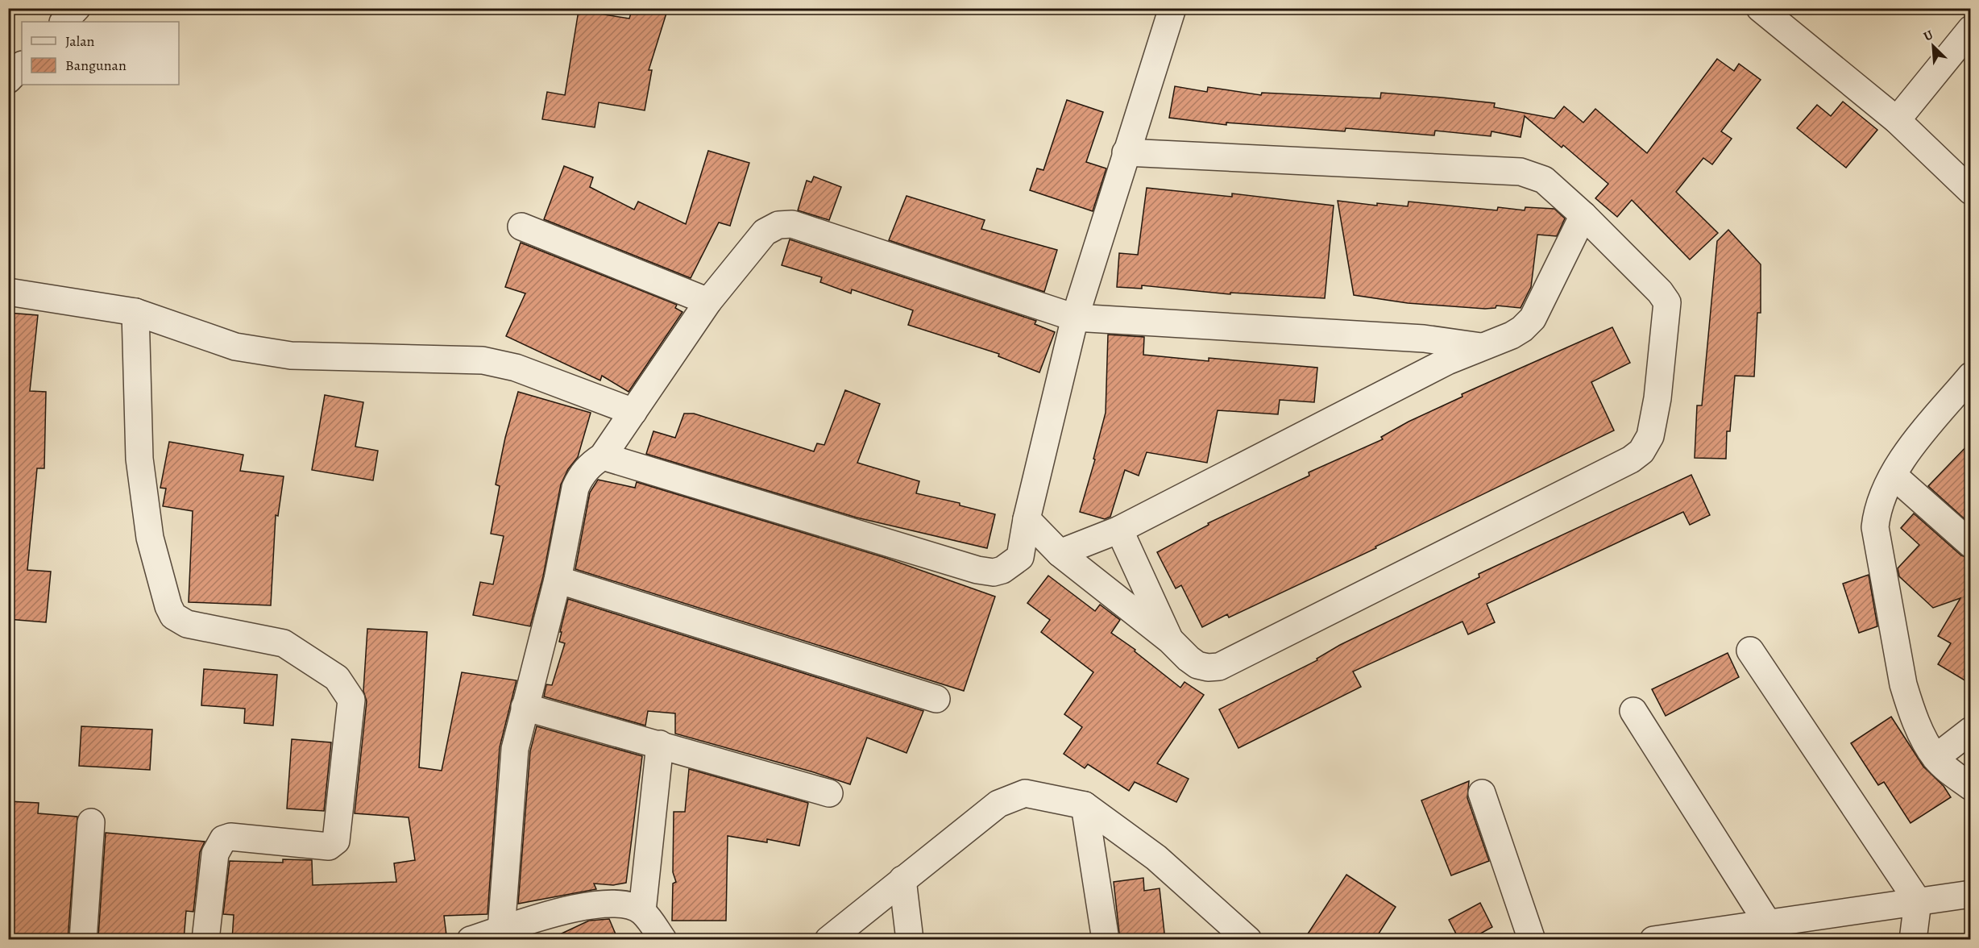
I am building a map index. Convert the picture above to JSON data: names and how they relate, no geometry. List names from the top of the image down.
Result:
{
  "legend": ["Jalan", "Bangunan"],
  "north": "top left"
}
